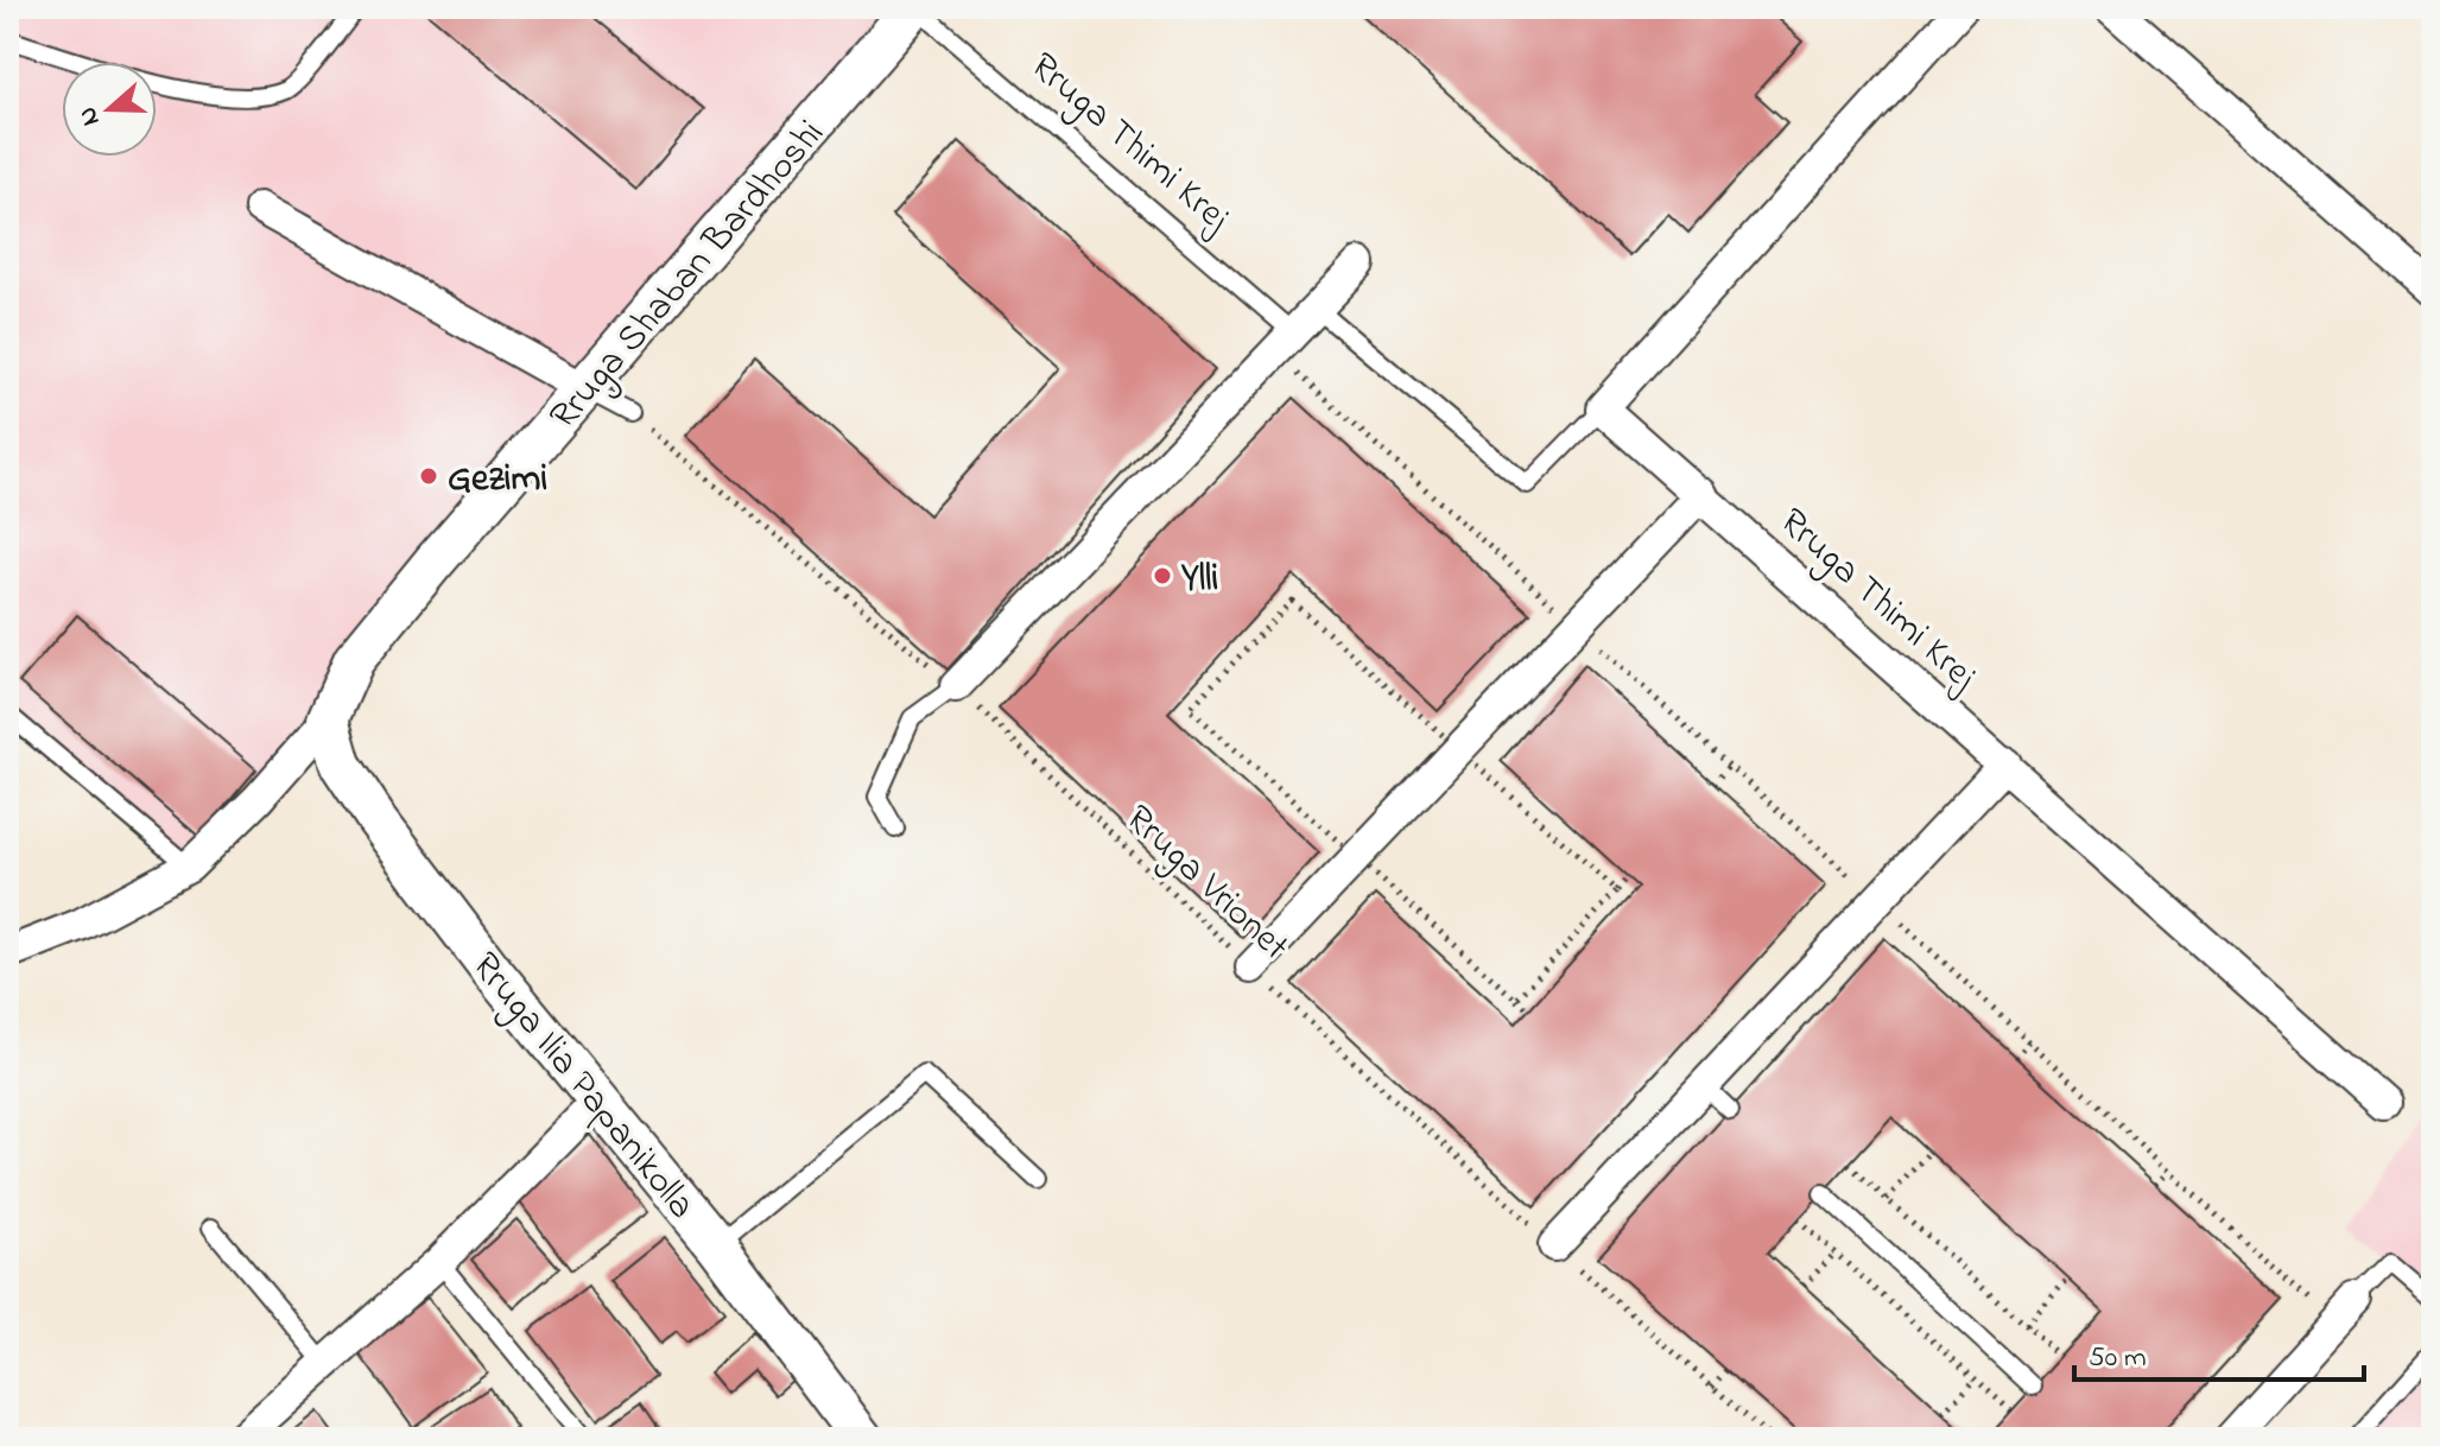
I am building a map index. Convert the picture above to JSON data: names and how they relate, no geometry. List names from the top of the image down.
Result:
{
  "streets": {
    "street": ["Rruga Thimi Krej", "Rruga Shaban Bardhoshi", "Rruga Ilia Papanikolla"],
    "path": ["Rruga Vrionet"]
  },
  "crossings": [
    ["Rruga Thimi Krej", "Rruga Shaban Bardhoshi"],
    ["Rruga Shaban Bardhoshi", "Rruga Ilia Papanikolla"]
  ],
  "places": ["Gezimi", "Ylli"],
  "scale_bar": "50 m",
  "north": "left"
}
